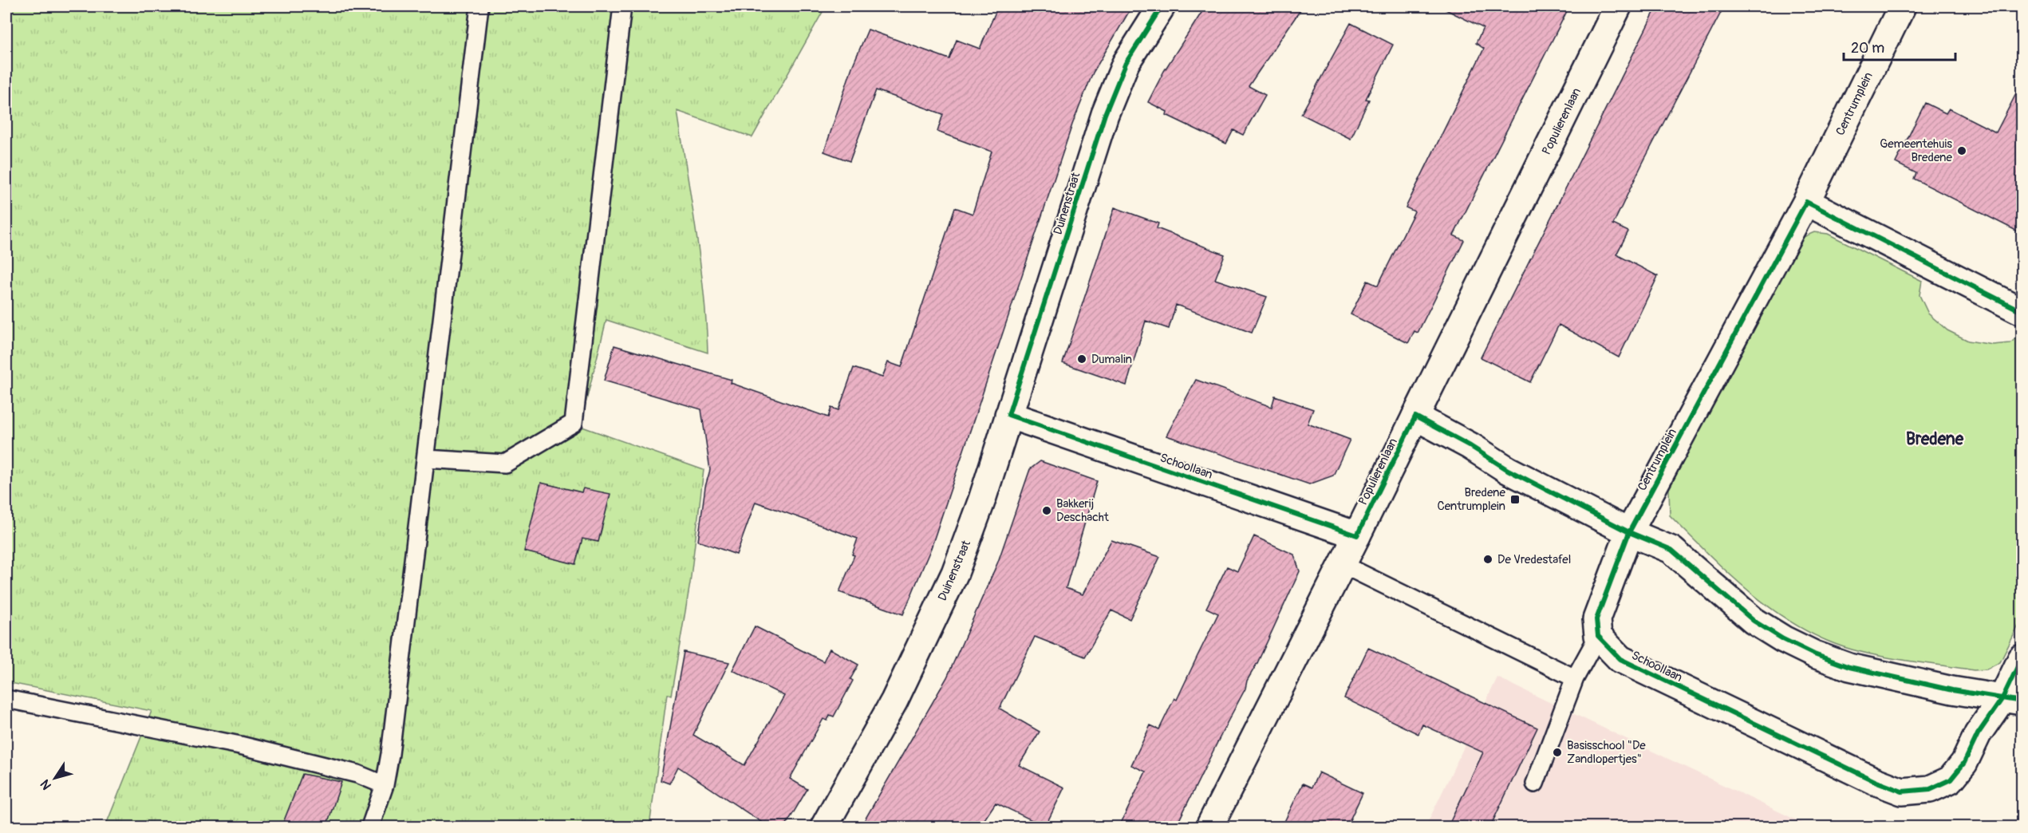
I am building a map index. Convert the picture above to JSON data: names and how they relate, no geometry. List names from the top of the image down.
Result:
{
  "streets": {
    "street": [
      "Centrumplein",
      "Populierenlaan",
      "Duinenstraat",
      "Schoollaan"
    ]
  },
  "crossings": [
    ["Populierenlaan", "Schoollaan"],
    ["Duinenstraat", "Schoollaan"]
  ],
  "districts": ["Bredene"],
  "places": {
    "other": [
      "Gemeentehuis Bredene",
      "Dumalin",
      "Bakkerij Deschacht",
      "De Vredestafel",
      "Basisschool \"De Zandlopertjes\""
    ],
    "transit": ["Bredene Centrumplein"]
  },
  "scale_bar": "20 m",
  "north": "bottom left"
}
